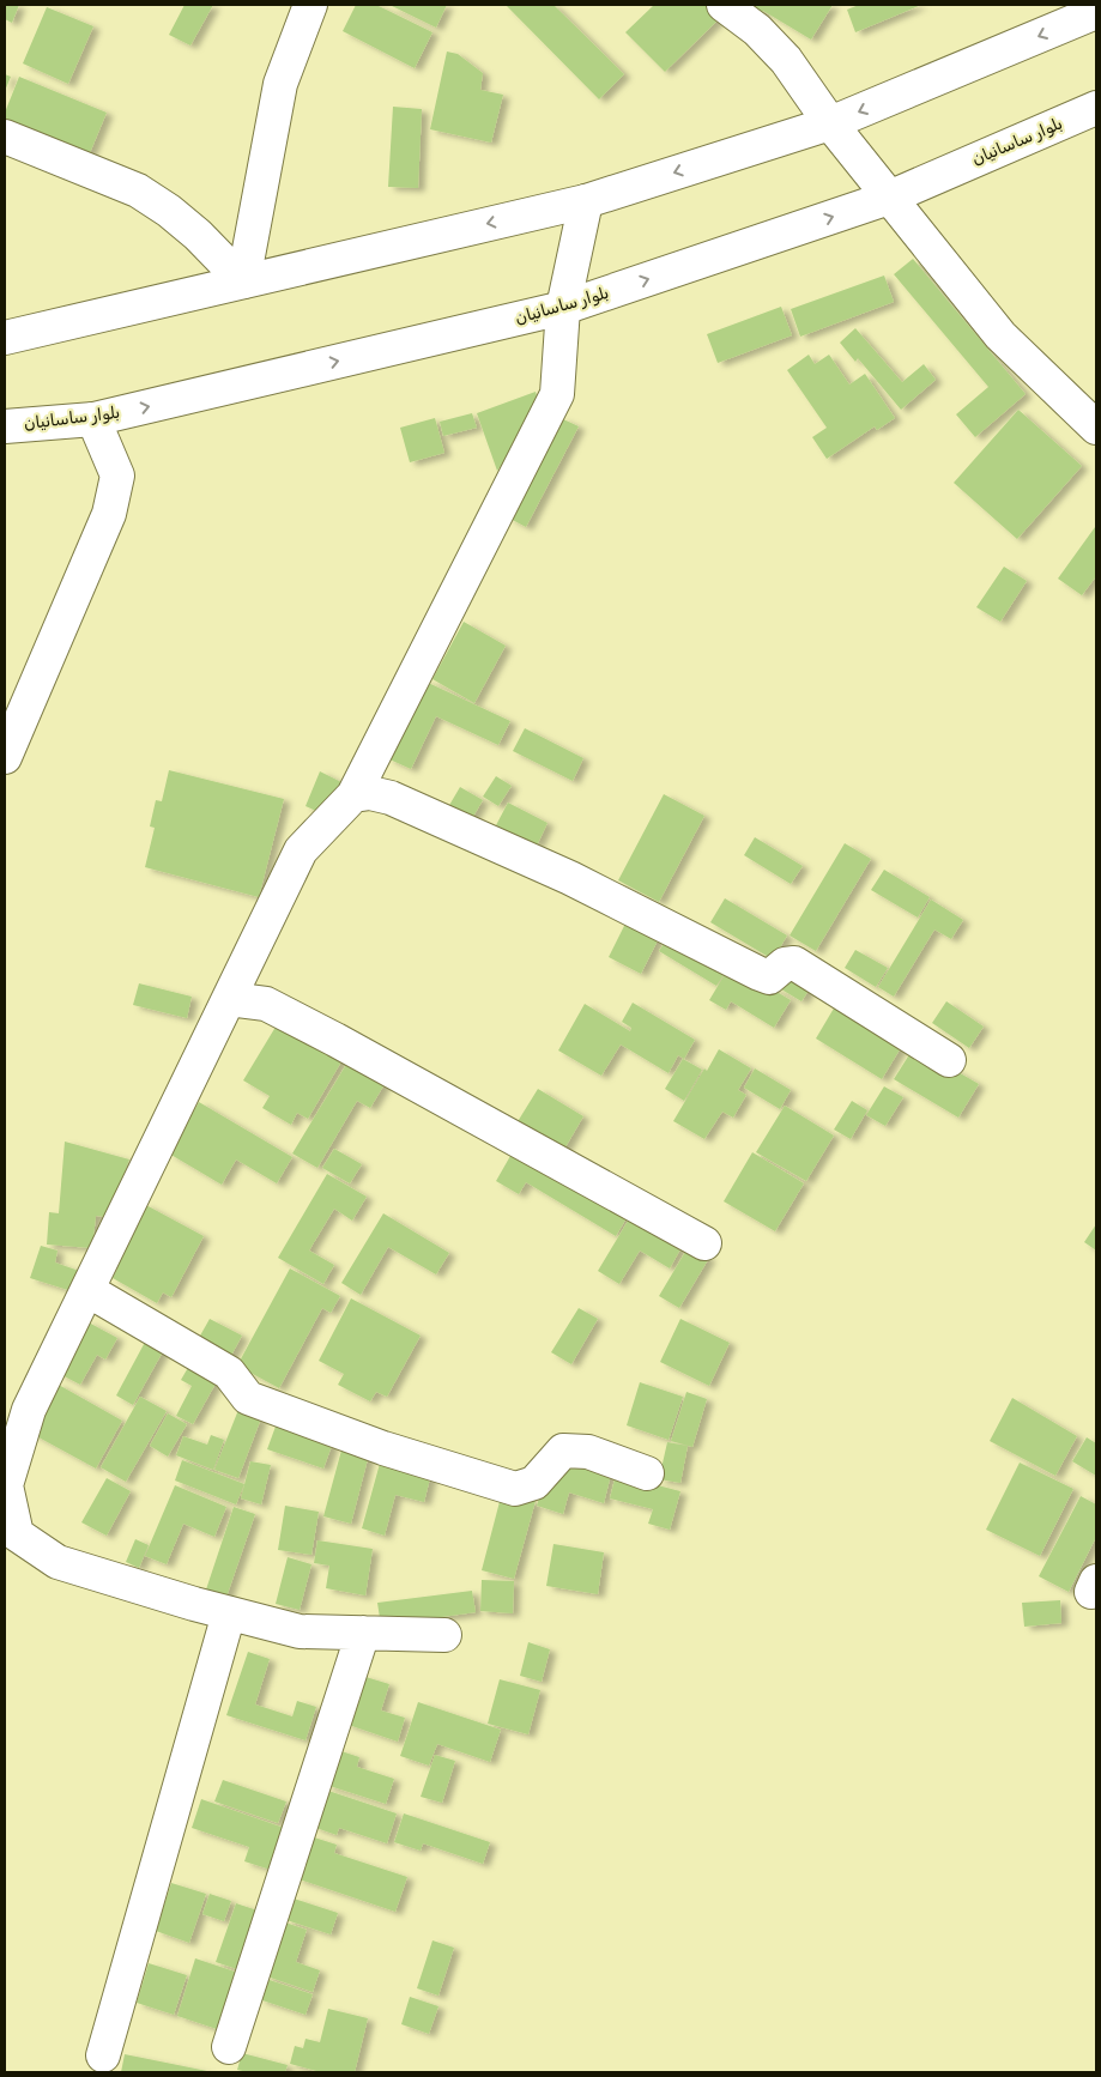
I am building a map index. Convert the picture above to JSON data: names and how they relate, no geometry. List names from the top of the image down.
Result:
{
  "streets": {
    "main road": ["بلوار ساسانیان"]
  }
}
